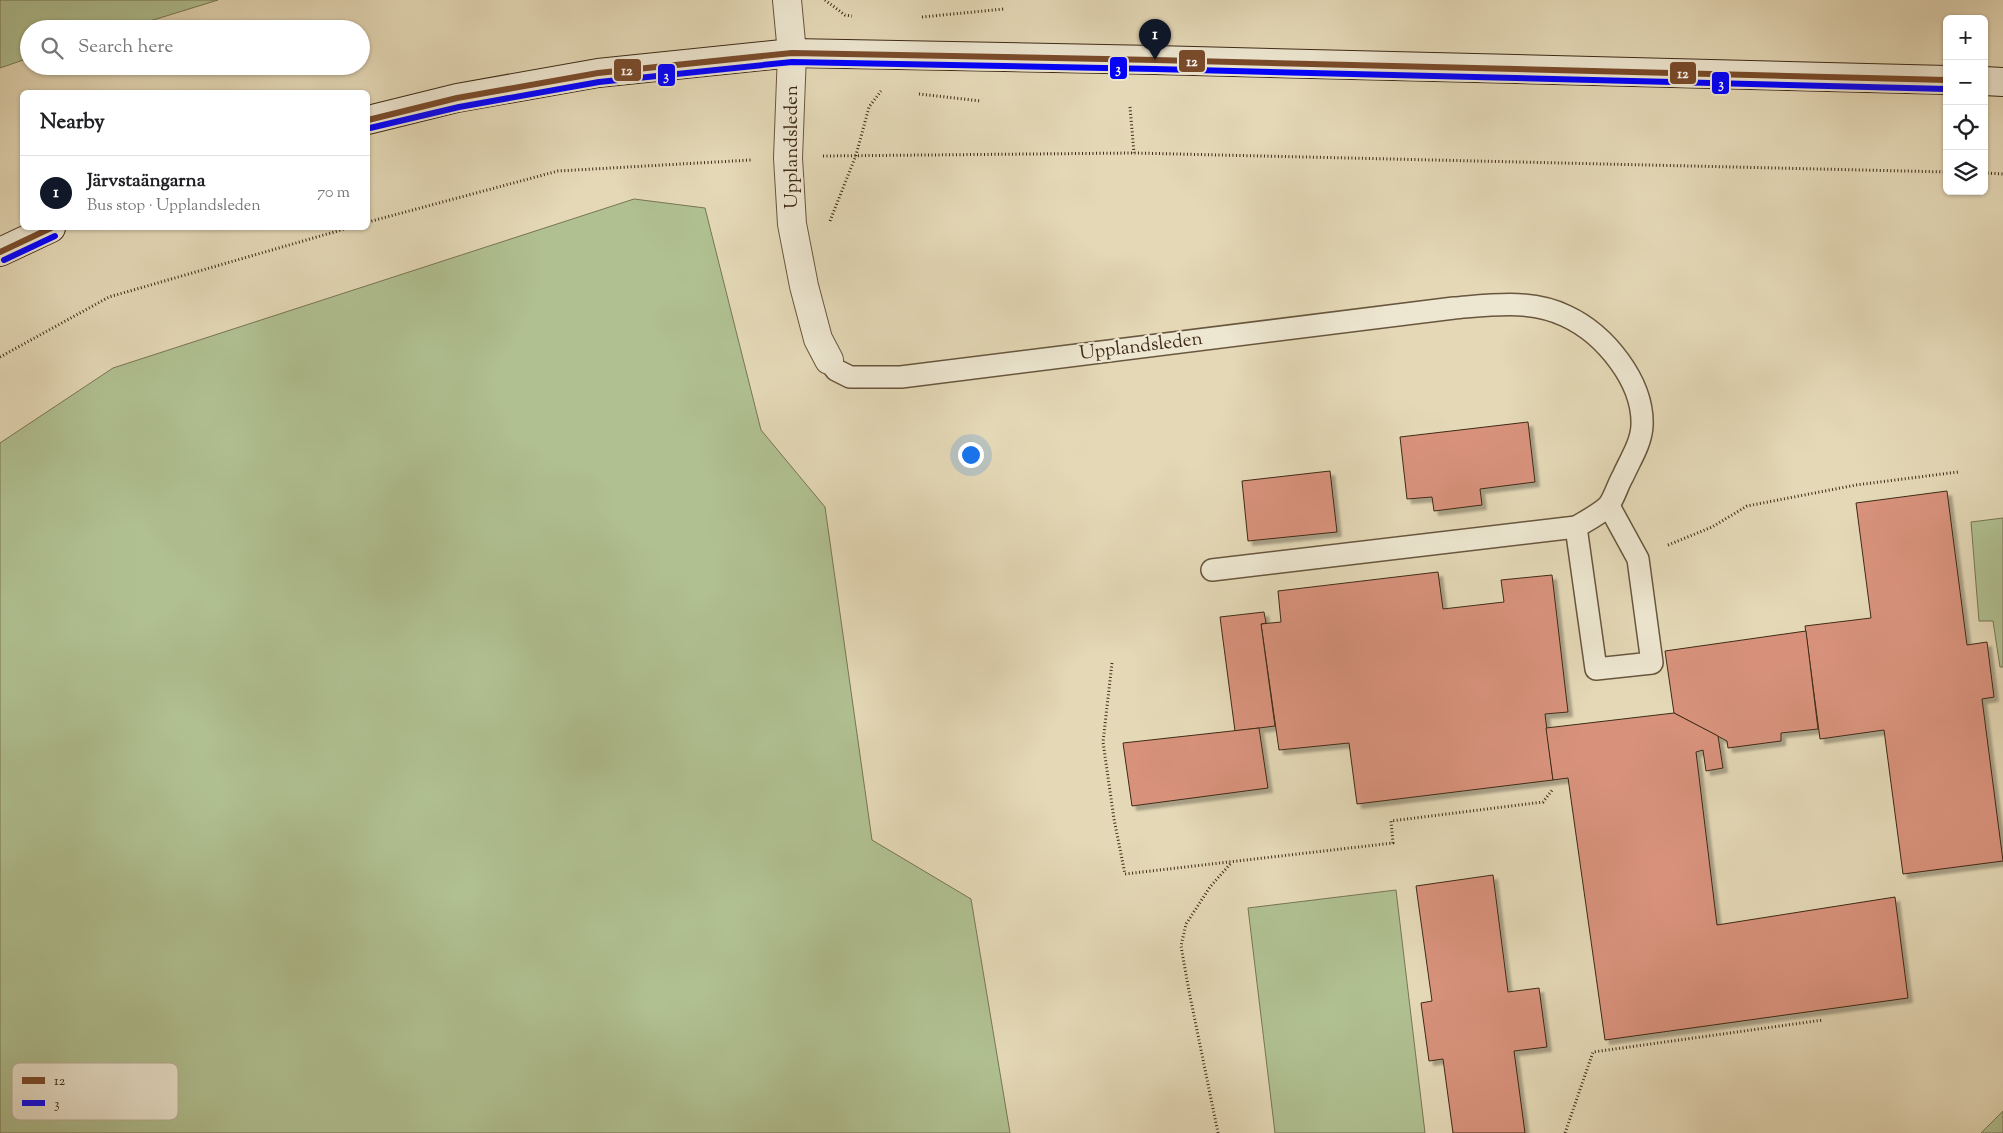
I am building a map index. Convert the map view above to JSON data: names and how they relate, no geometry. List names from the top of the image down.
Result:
{
  "streets": {
    "street": ["Upplandsleden"]
  },
  "lines": ["transit line 12", "transit line 3"],
  "legend": ["12", "3"],
  "page": {
    "map_buttons": ["+", "−"],
    "pins": "1",
    "search": "Search here",
    "heading": "Nearby",
    "list": [
      {
        "mark": "1",
        "name": "Järvstaängarna",
        "note": "Bus stop · Upplandsleden",
        "value": "70 m"
      }
    ]
  }
}
